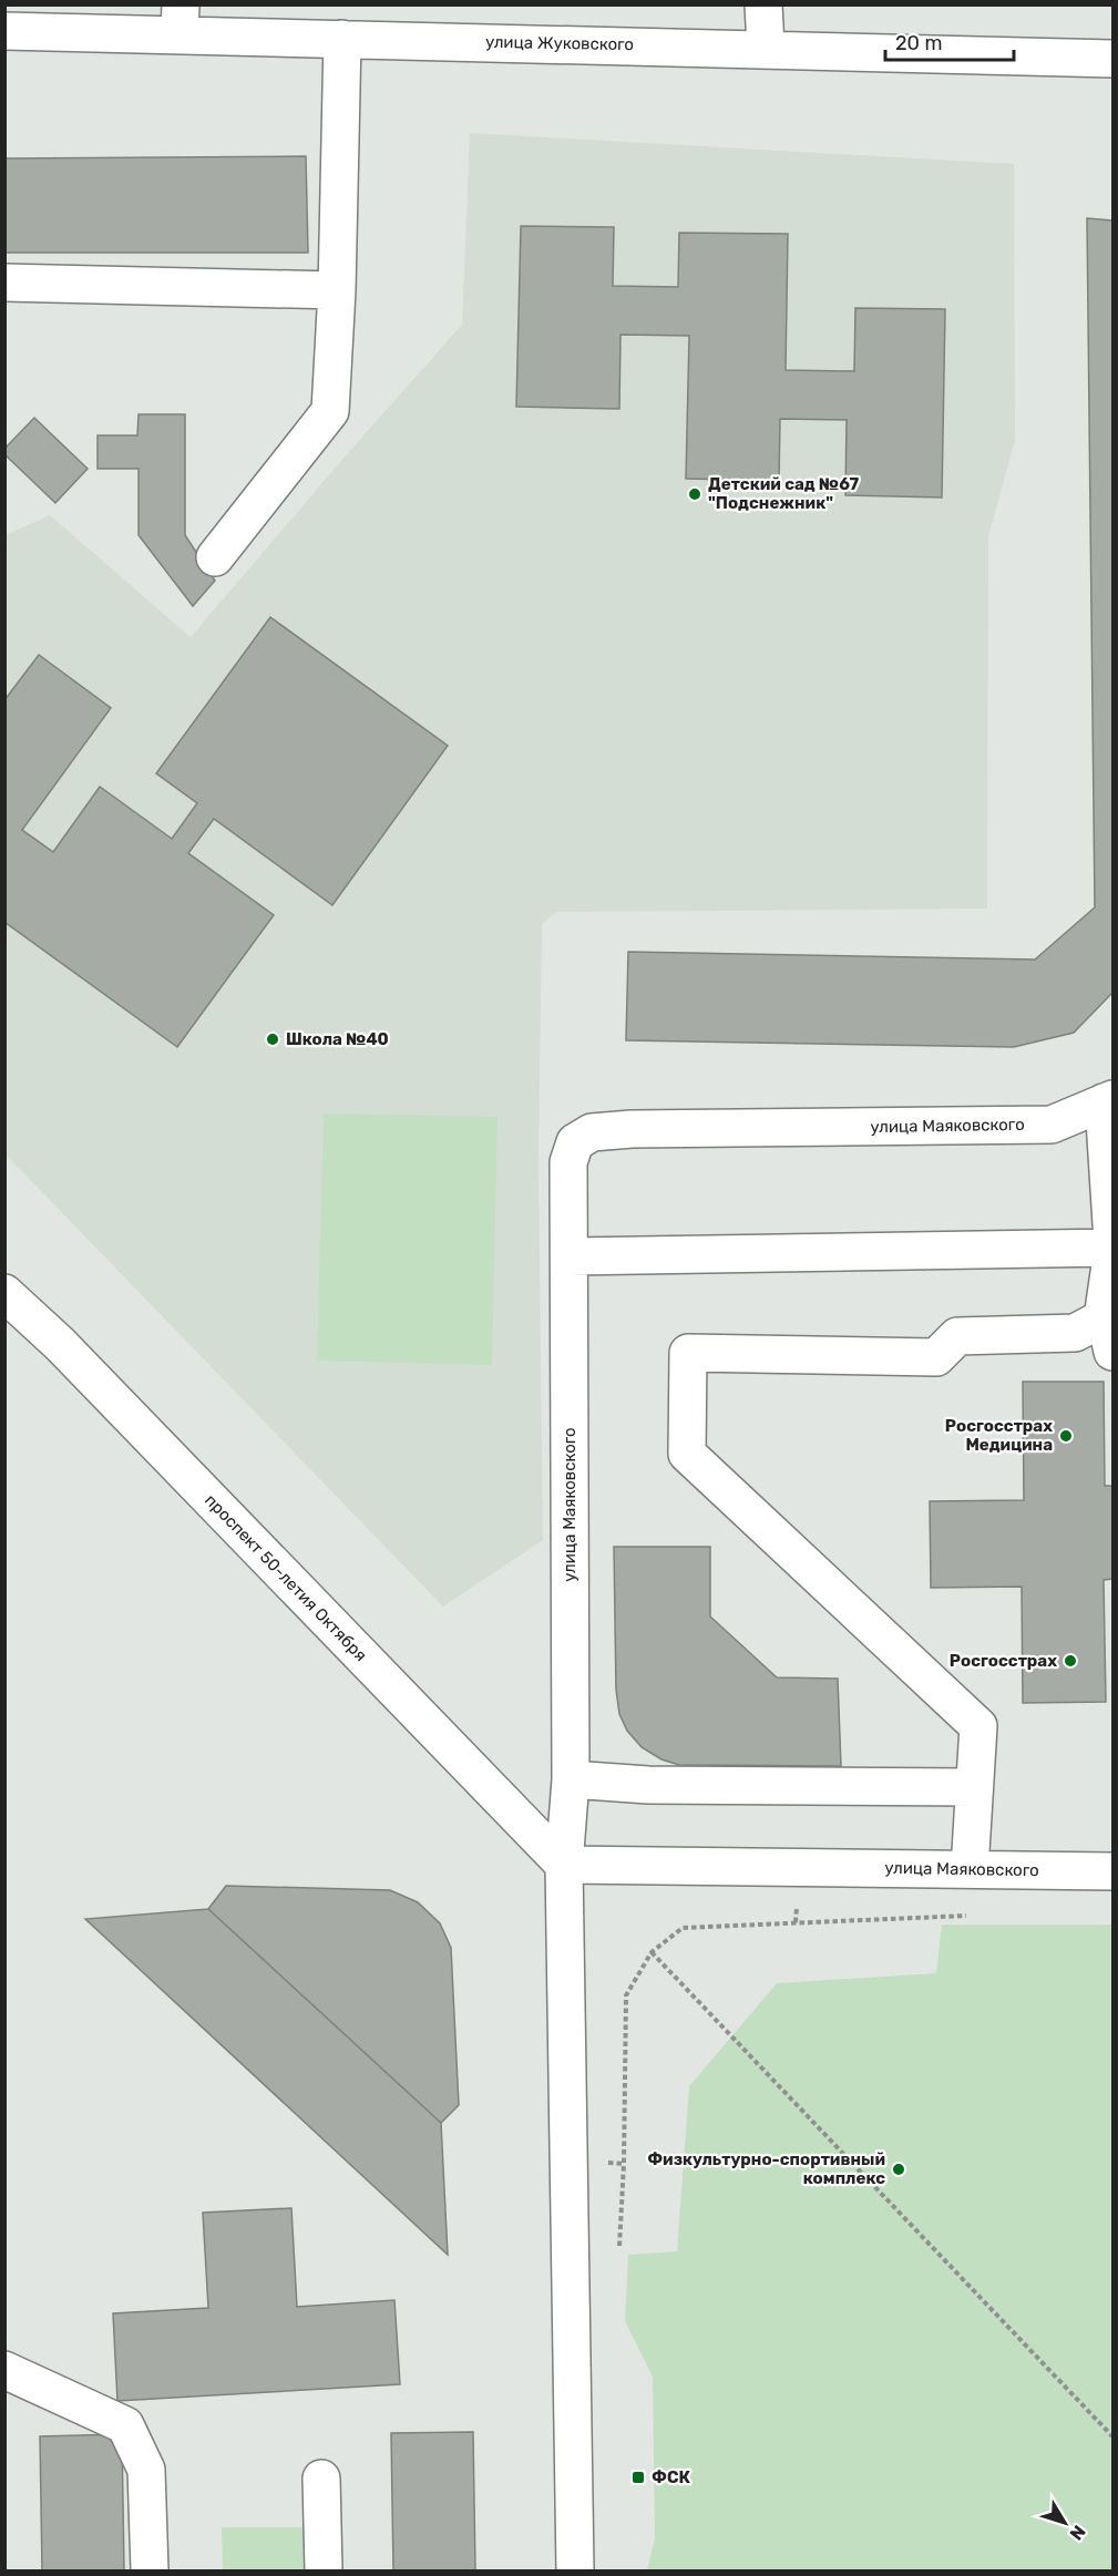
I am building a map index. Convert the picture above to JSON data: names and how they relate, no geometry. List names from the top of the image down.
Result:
{
  "streets": {
    "street": ["улица Жуковского", "улица Маяковского", "проспект 50-летия Октября"]
  },
  "crossings": [
    ["улица Маяковского", "проспект 50-летия Октября"]
  ],
  "places": {
    "other": [
      "Детский сад №67 \"Подснежник\"",
      "Школа №40",
      "Росгосстрах Медицина",
      "Росгосстрах",
      "Физкультурно-спортивный комплекс"
    ],
    "transit": ["ФСК"]
  },
  "scale_bar": "20 m",
  "north": "bottom right"
}
